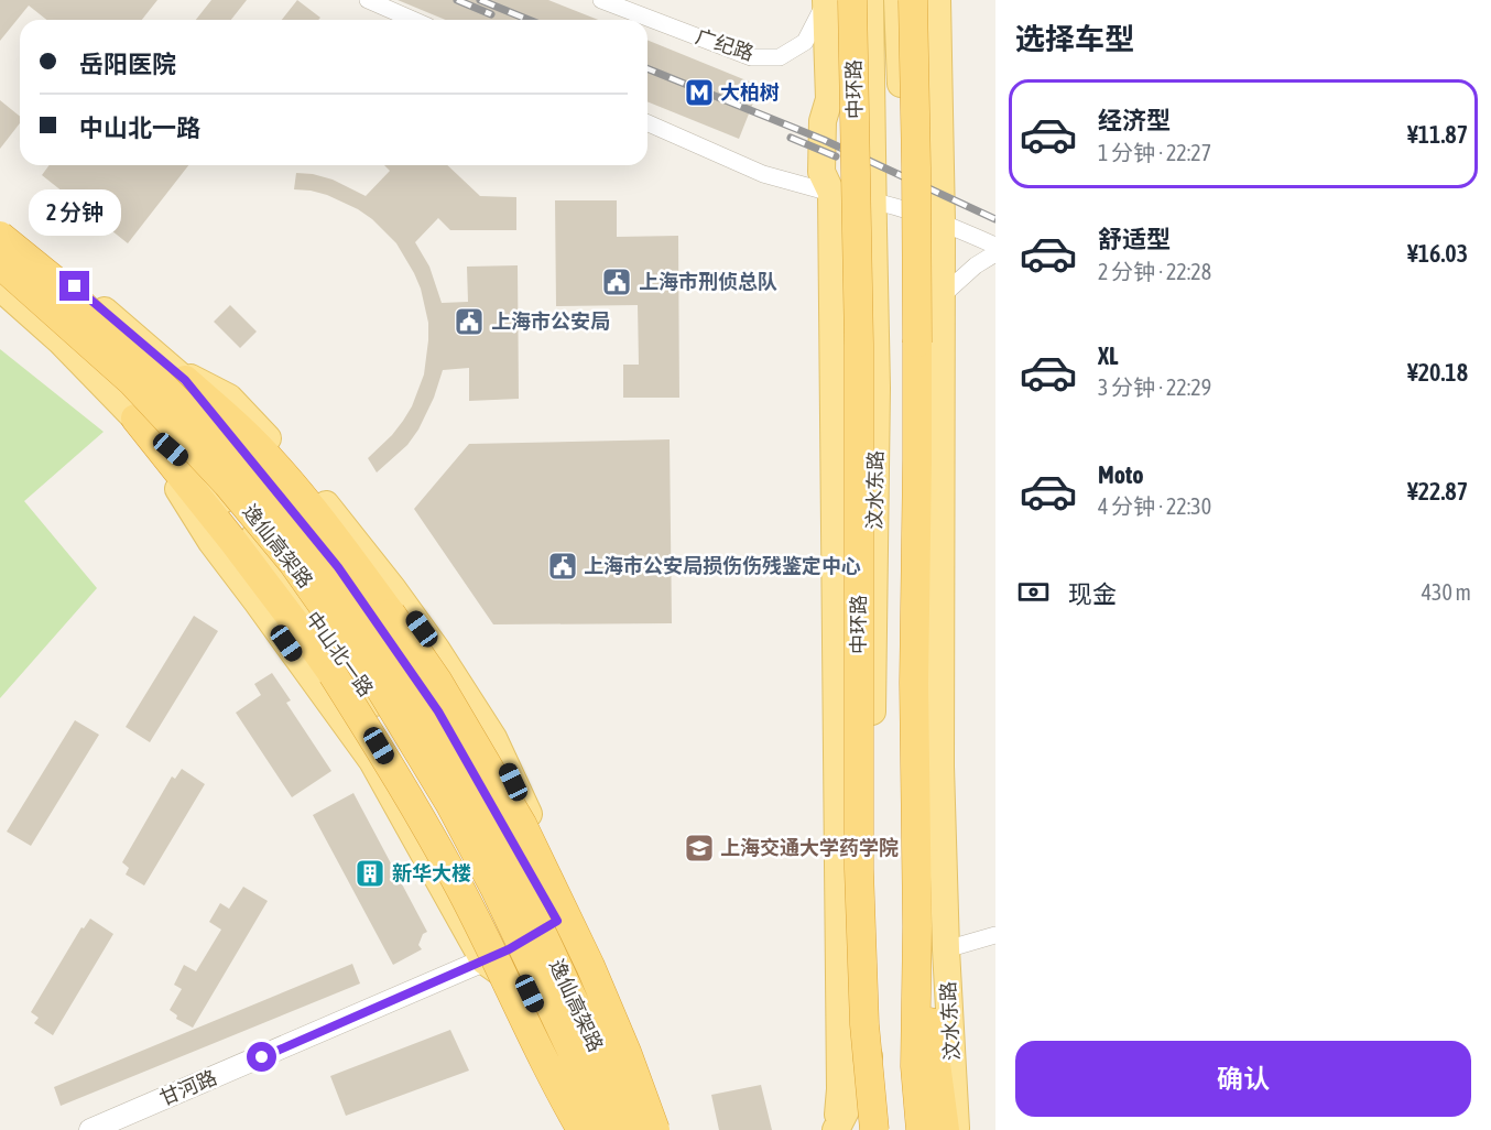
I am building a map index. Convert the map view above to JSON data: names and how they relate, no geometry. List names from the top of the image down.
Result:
{
  "streets": {
    "highway": ["中环路", "逸仙高架路"],
    "main road": ["汶水东路", "中山北一路"],
    "street": ["广纪路", "甘河路"]
  },
  "crossings": [
    ["广纪路", "中环路"],
    ["广纪路", "汶水东路"],
    ["中环路", "汶水东路"],
    ["中山北一路", "甘河路"]
  ],
  "places": {
    "metro station": ["大柏树"],
    "public building": ["上海市刑侦总队", "上海市公安局", "上海市公安局损伤伤残鉴定中心"],
    "school or university": ["上海交通大学药学院"],
    "building": ["新华大楼"]
  },
  "page": {
    "heading": "选择车型",
    "banner": ["岳阳医院", "中山北一路"],
    "list": [
      {
        "name": "经济型",
        "note": "1 分钟 · 22:27",
        "value": "¥11.87"
      },
      {
        "name": "舒适型",
        "note": "2 分钟 · 22:28",
        "value": "¥16.03"
      },
      {
        "name": "XL",
        "note": "3 分钟 · 22:29",
        "value": "¥20.18"
      },
      {
        "name": "Moto",
        "note": "4 分钟 · 22:30",
        "value": "¥22.87"
      }
    ],
    "bubble": "2 分钟",
    "pay": ["现金", "430 m"],
    "buttons": "确认"
  }
}
